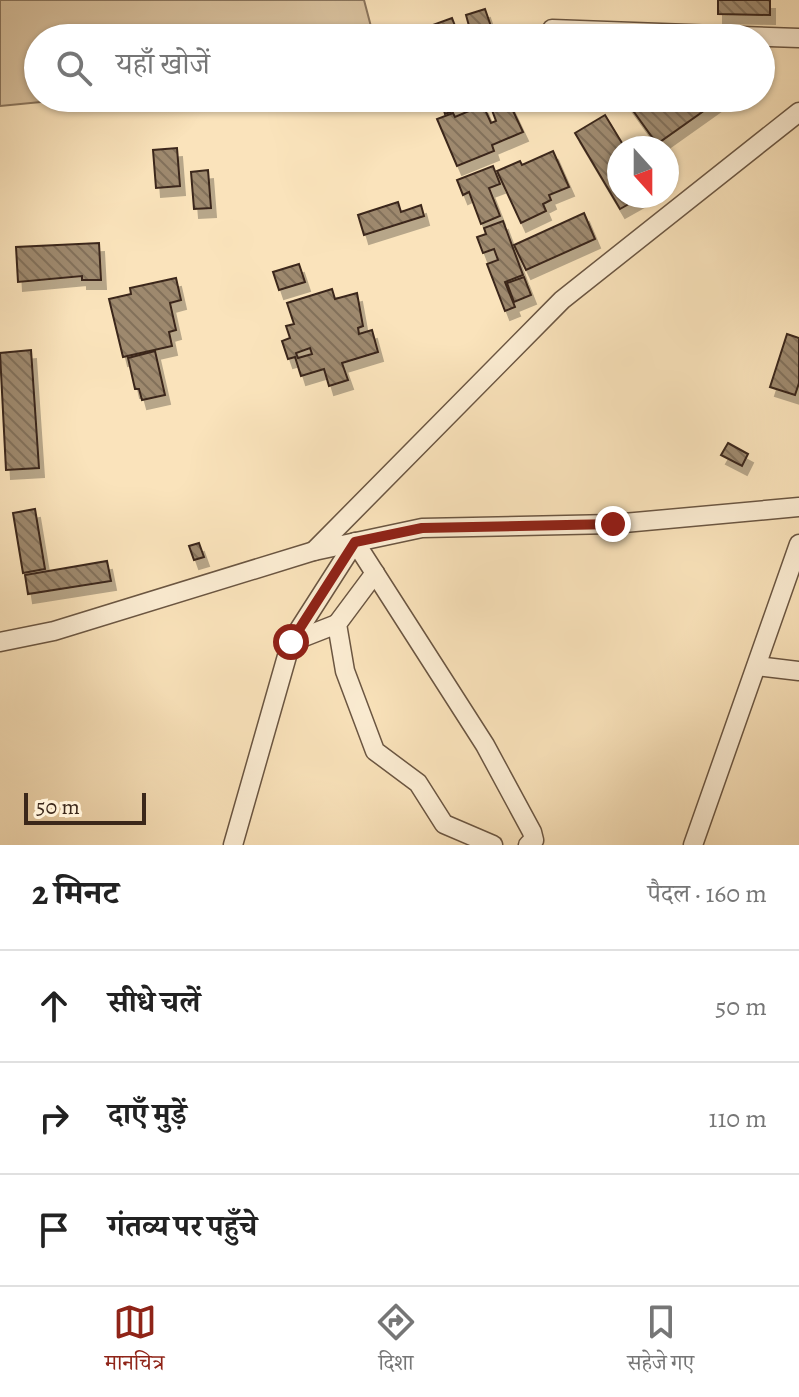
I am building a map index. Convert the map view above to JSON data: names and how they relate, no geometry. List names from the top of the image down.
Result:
{
  "scale_bar": "50 m",
  "north": "bottom",
  "page": {
    "search": "यहाँ खोजें",
    "scale": "50 m",
    "heading": ["2 मिनट", "पैदल · 160 m"],
    "list": [
      ["सीधे चलें", "50 m"],
      ["दाएँ मुड़ें", "110 m"],
      "गंतव्य पर पहुँचे"
    ],
    "nav": ["मानचित्र", "दिशा", "सहेजे गए"]
  }
}
